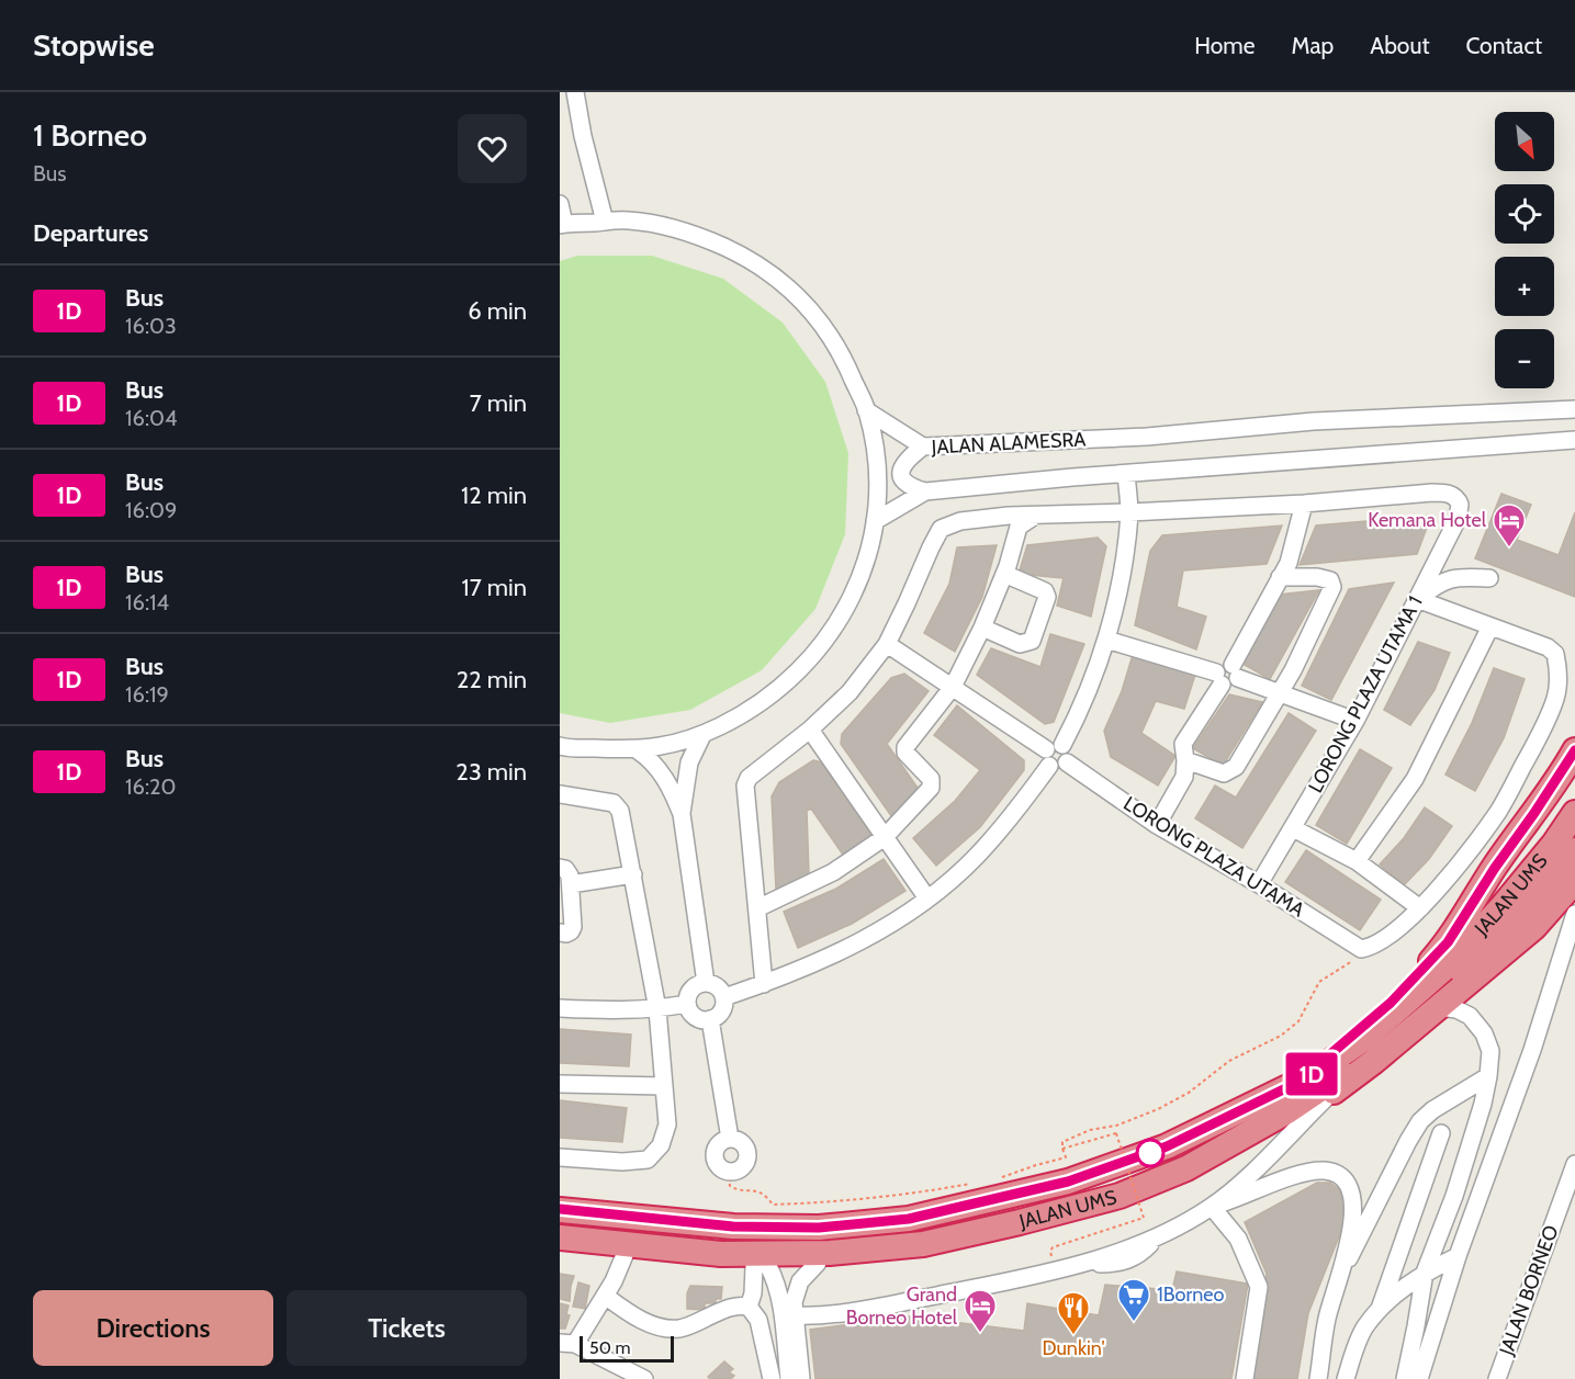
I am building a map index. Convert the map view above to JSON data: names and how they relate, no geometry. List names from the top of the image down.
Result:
{
  "streets": {
    "highway": ["JALAN UMS"],
    "street": [
      "JALAN ALAMESRA",
      "LORONG PLAZA UTAMA 1",
      "LORONG PLAZA UTAMA",
      "JALAN BORNEO"
    ]
  },
  "crossings": [
    ["LORONG PLAZA UTAMA 1", "LORONG PLAZA UTAMA"]
  ],
  "places": {
    "hotel": ["Kemana Hotel", "Grand Borneo Hotel"],
    "supermarket": ["1Borneo"],
    "restaurant": ["Dunkin'"]
  },
  "lines": ["bus line 1D"],
  "scale_bar": "50 m",
  "north": "bottom right",
  "page": {
    "header": "Stopwise",
    "nav": [
      "Home",
      "Map",
      "About",
      "Contact"
    ],
    "heading": [
      ["1 Borneo", "Bus"],
      "Departures"
    ],
    "on_map": "1D",
    "map_buttons": ["+", "−"],
    "list": [
      {
        "mark": "1D",
        "name": "Bus",
        "note": "16:03",
        "value": "6 min"
      },
      {
        "mark": "1D",
        "name": "Bus",
        "note": "16:04",
        "value": "7 min"
      },
      {
        "mark": "1D",
        "name": "Bus",
        "note": "16:09",
        "value": "12 min"
      },
      {
        "mark": "1D",
        "name": "Bus",
        "note": "16:14",
        "value": "17 min"
      },
      {
        "mark": "1D",
        "name": "Bus",
        "note": "16:19",
        "value": "22 min"
      },
      {
        "mark": "1D",
        "name": "Bus",
        "note": "16:20",
        "value": "23 min"
      }
    ],
    "buttons": ["Directions", "Tickets"],
    "scale": "50 m"
  }
}
